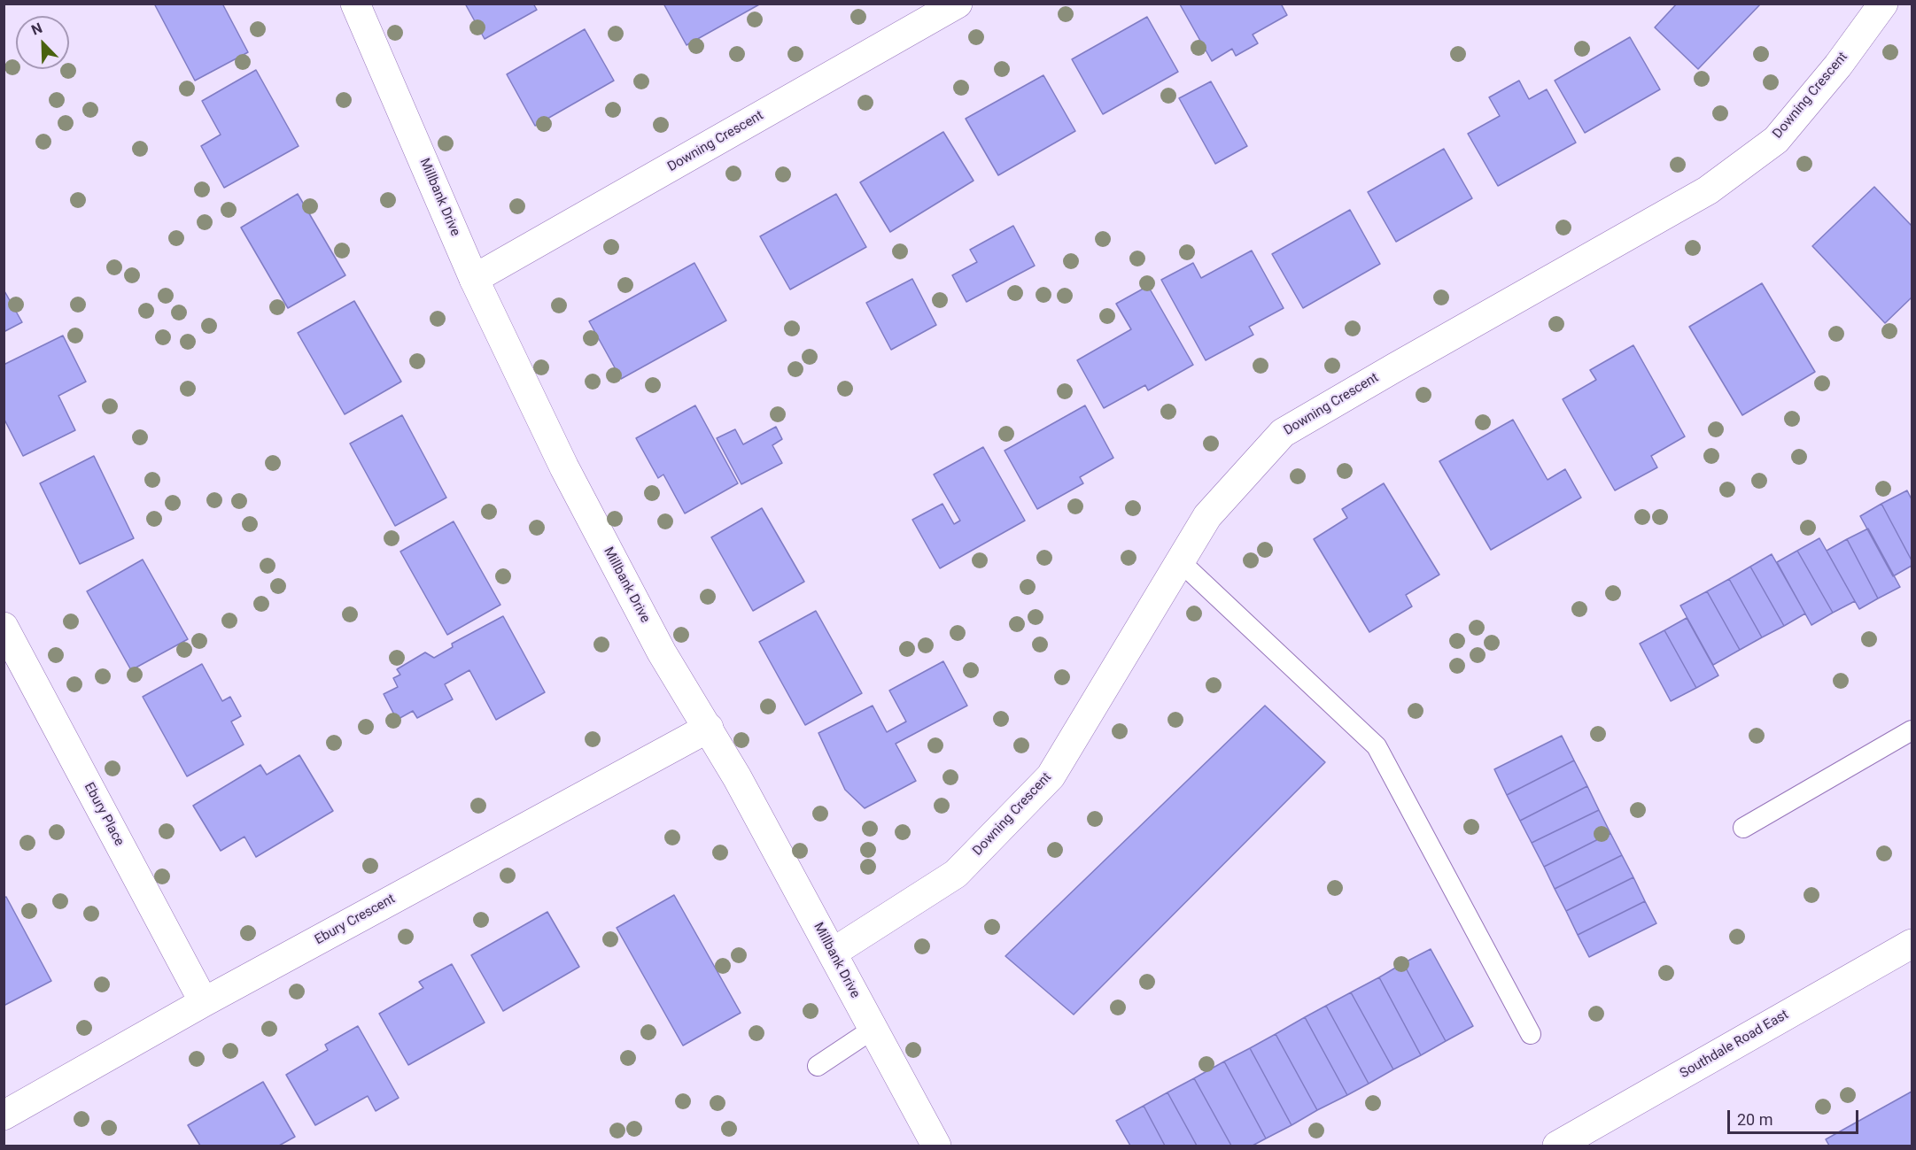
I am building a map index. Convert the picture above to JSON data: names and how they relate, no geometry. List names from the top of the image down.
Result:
{
  "streets": {
    "street": [
      "Downing Crescent",
      "Millbank Drive",
      "Ebury Place",
      "Ebury Crescent",
      "Southdale Road East"
    ]
  },
  "crossings": [
    ["Downing Crescent", "Millbank Drive"],
    ["Millbank Drive", "Ebury Crescent"],
    ["Ebury Place", "Ebury Crescent"]
  ],
  "scale_bar": "20 m",
  "north": "top left"
}
